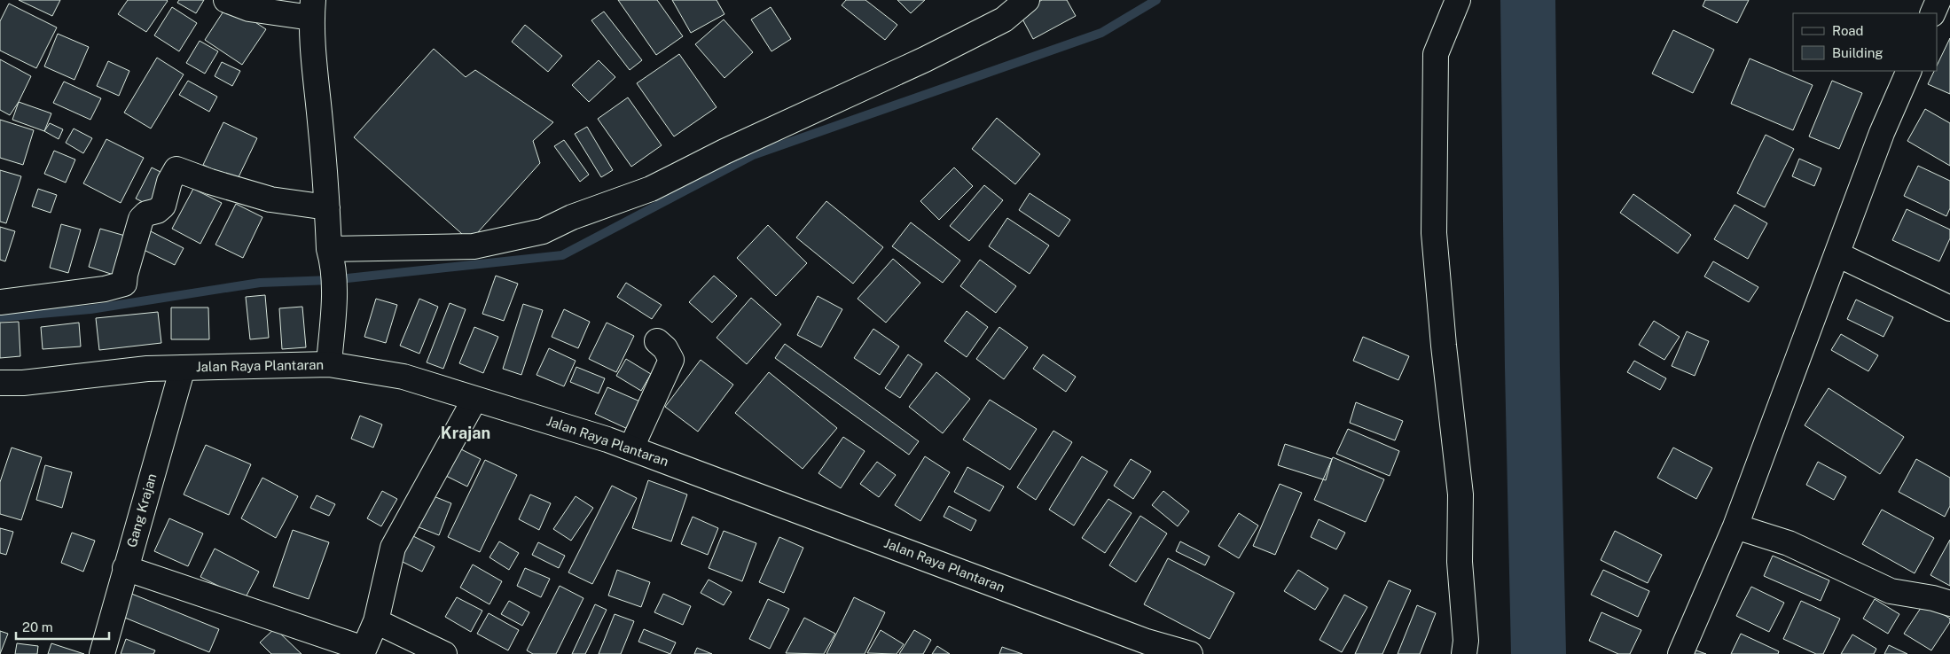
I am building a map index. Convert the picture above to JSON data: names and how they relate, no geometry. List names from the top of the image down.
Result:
{
  "streets": {
    "street": ["Jalan Raya Plantaran", "Gang Krajan"]
  },
  "crossings": [
    ["Jalan Raya Plantaran", "Gang Krajan"]
  ],
  "districts": ["Krajan"],
  "legend": ["Road", "Building"],
  "scale_bar": "20 m"
}
